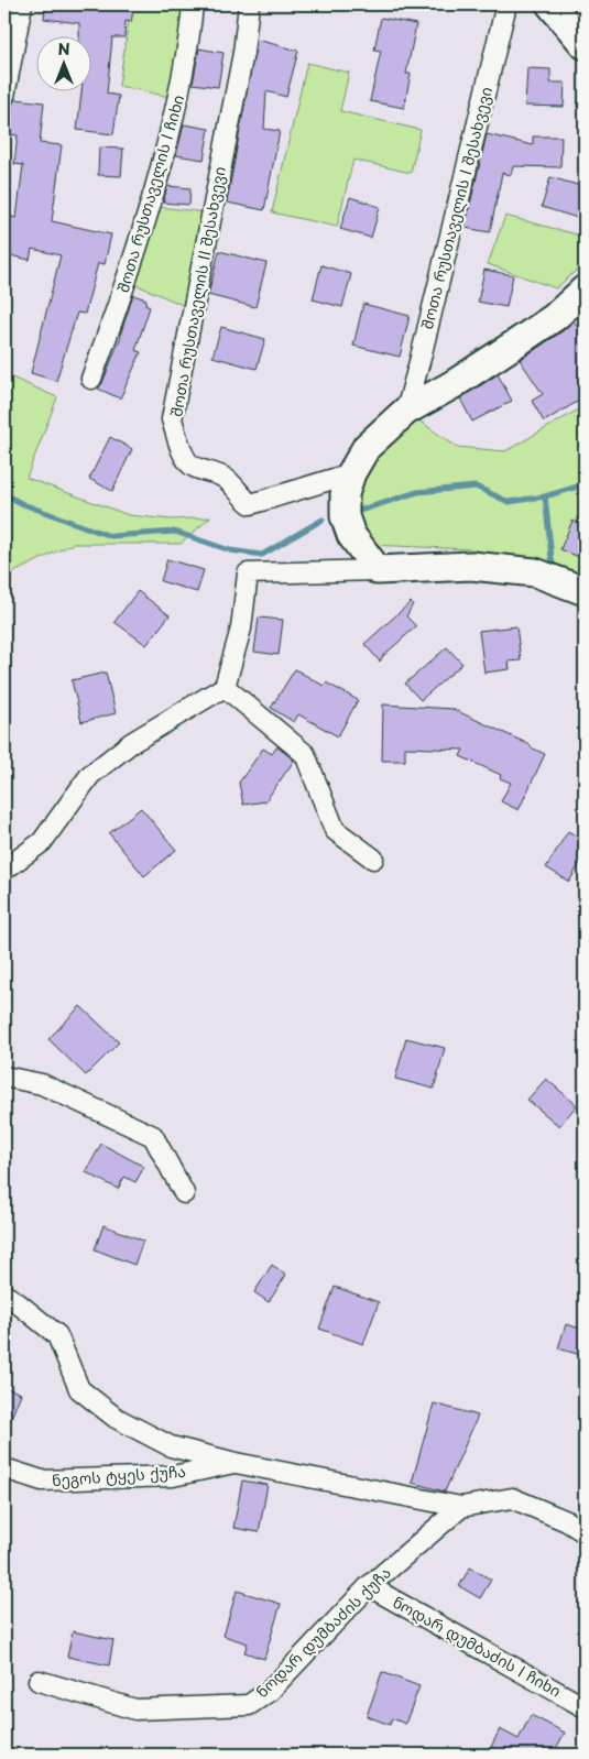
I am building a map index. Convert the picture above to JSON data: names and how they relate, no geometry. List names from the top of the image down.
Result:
{
  "streets": {
    "street": [
      "შოთა რუსთაველის I ჩიხი",
      "შოთა რუსთაველის I შესახვევი",
      "შოთა რუსთაველის II შესახვევი",
      "ნეგოს ტყეს ქუჩა",
      "ნოდარ დუმბაძის ქუჩა",
      "ნოდარ დუმბაძის I ჩიხი"
    ]
  },
  "crossings": [
    ["ნეგოს ტყეს ქუჩა", "ნოდარ დუმბაძის ქუჩა"],
    ["ნოდარ დუმბაძის ქუჩა", "ნოდარ დუმბაძის I ჩიხი"]
  ],
  "north": "top"
}
